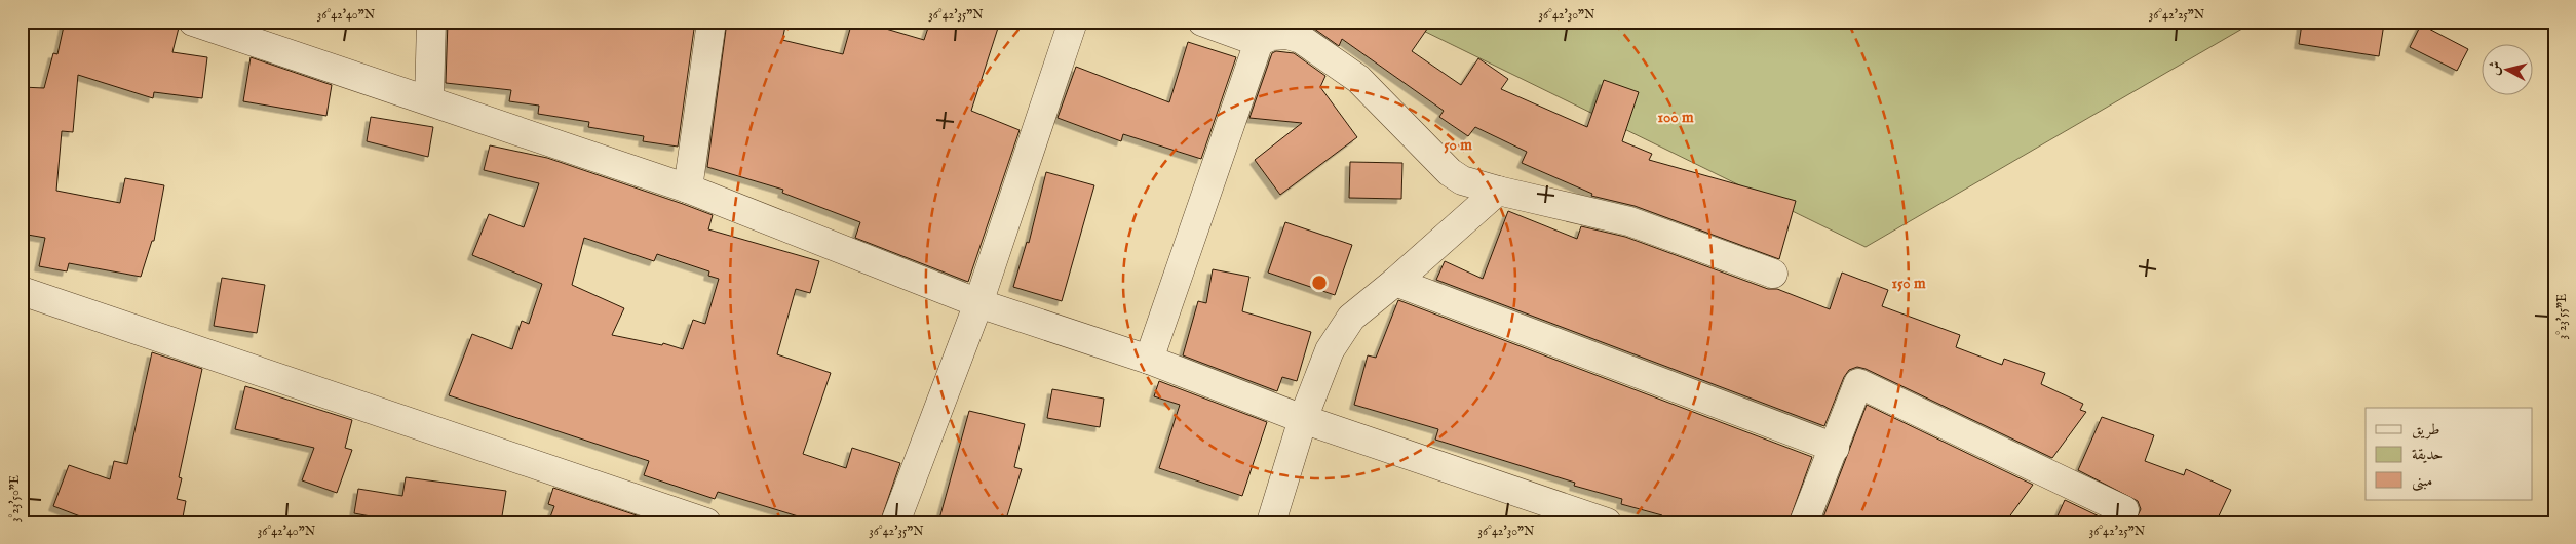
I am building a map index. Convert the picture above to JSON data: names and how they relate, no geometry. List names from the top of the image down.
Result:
{
  "legend": ["طريق", "حديقة", "مبنى"],
  "north": "left",
  "coordinates": [
    "36°42'40\"N",
    "36°42'35\"N",
    "36°42'30\"N",
    "36°42'25\"N",
    "3°23'55\"E",
    "3°23'50\"E"
  ],
  "rings": ["100 m", "50 m", "150 m"]
}
